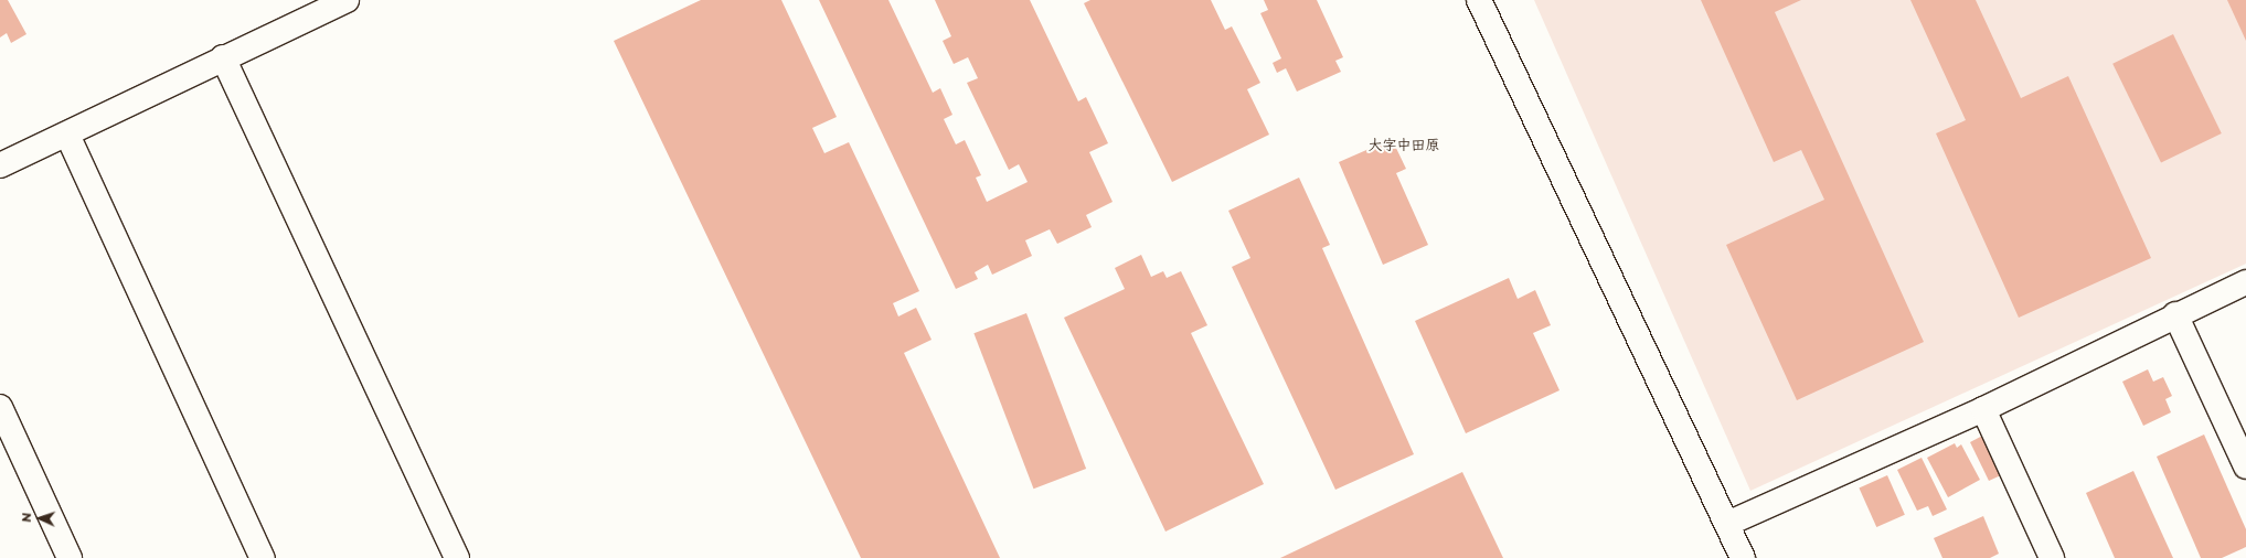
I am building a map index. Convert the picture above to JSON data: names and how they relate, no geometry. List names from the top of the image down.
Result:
{
  "districts": ["大字中田原"],
  "north": "left"
}
